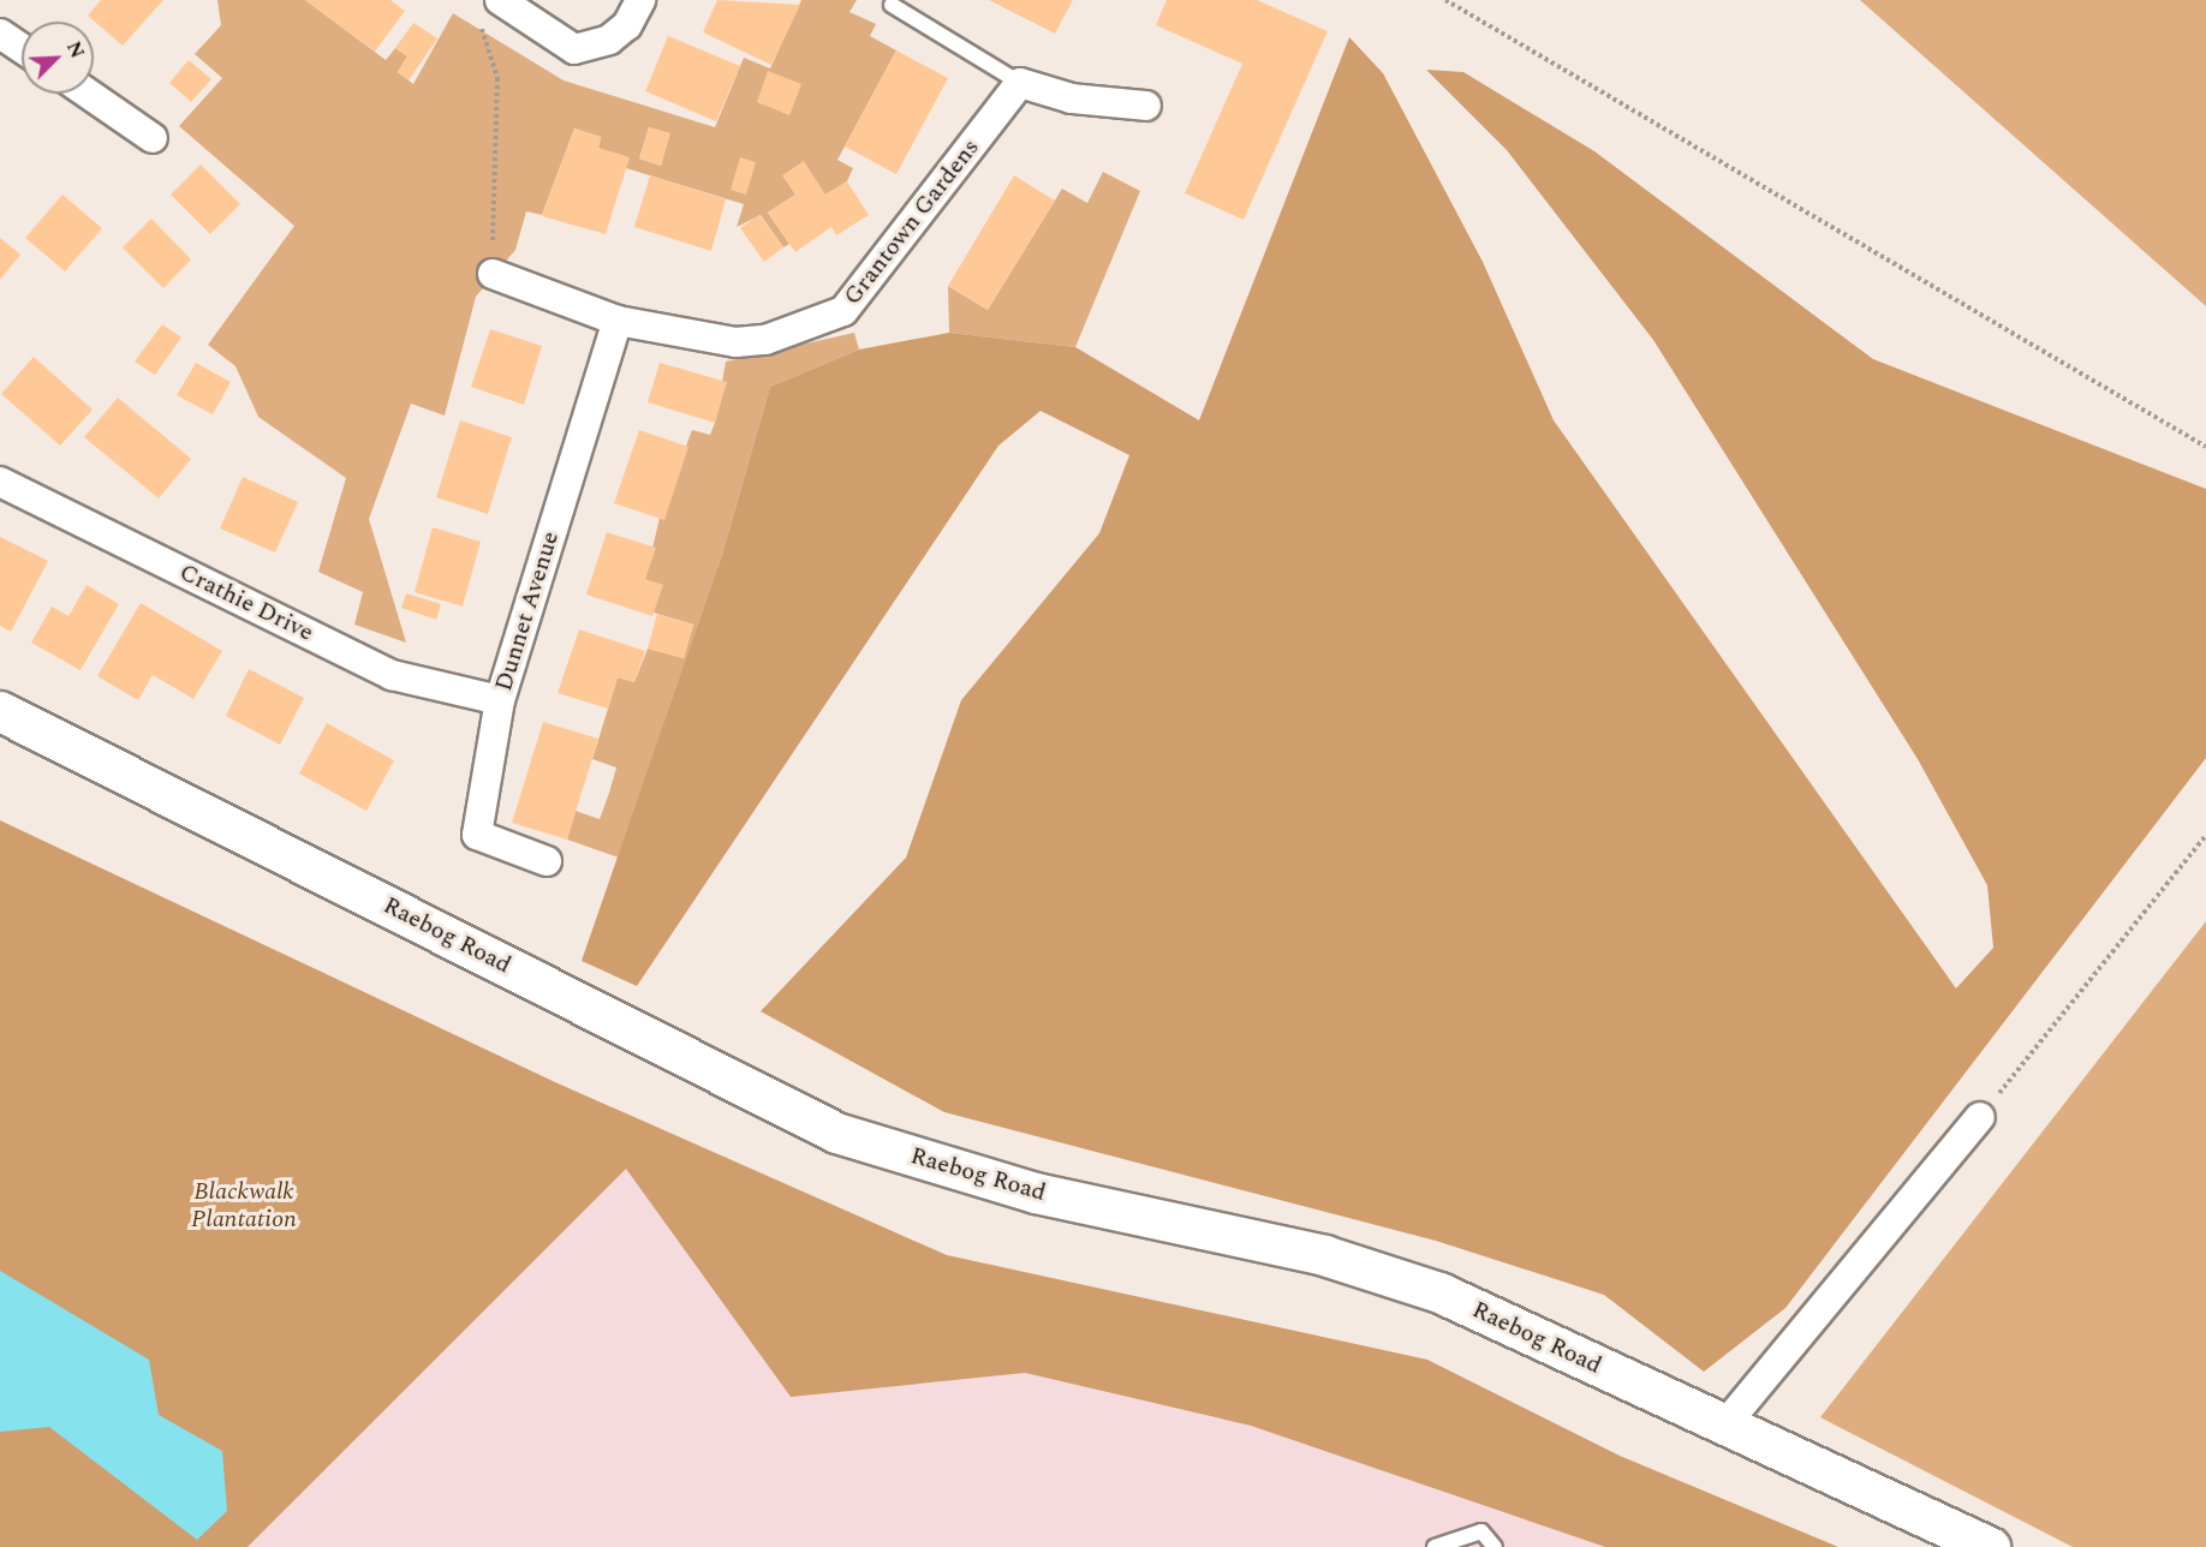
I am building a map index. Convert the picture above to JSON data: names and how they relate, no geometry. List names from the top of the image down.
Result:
{
  "streets": {
    "main road": ["Raebog Road"],
    "street": ["Grantown Gardens", "Crathie Drive", "Dunnet Avenue"]
  },
  "crossings": [
    ["Grantown Gardens", "Dunnet Avenue"],
    ["Crathie Drive", "Dunnet Avenue"]
  ],
  "parks": ["Blackwalk Plantation"],
  "north": "top right"
}
